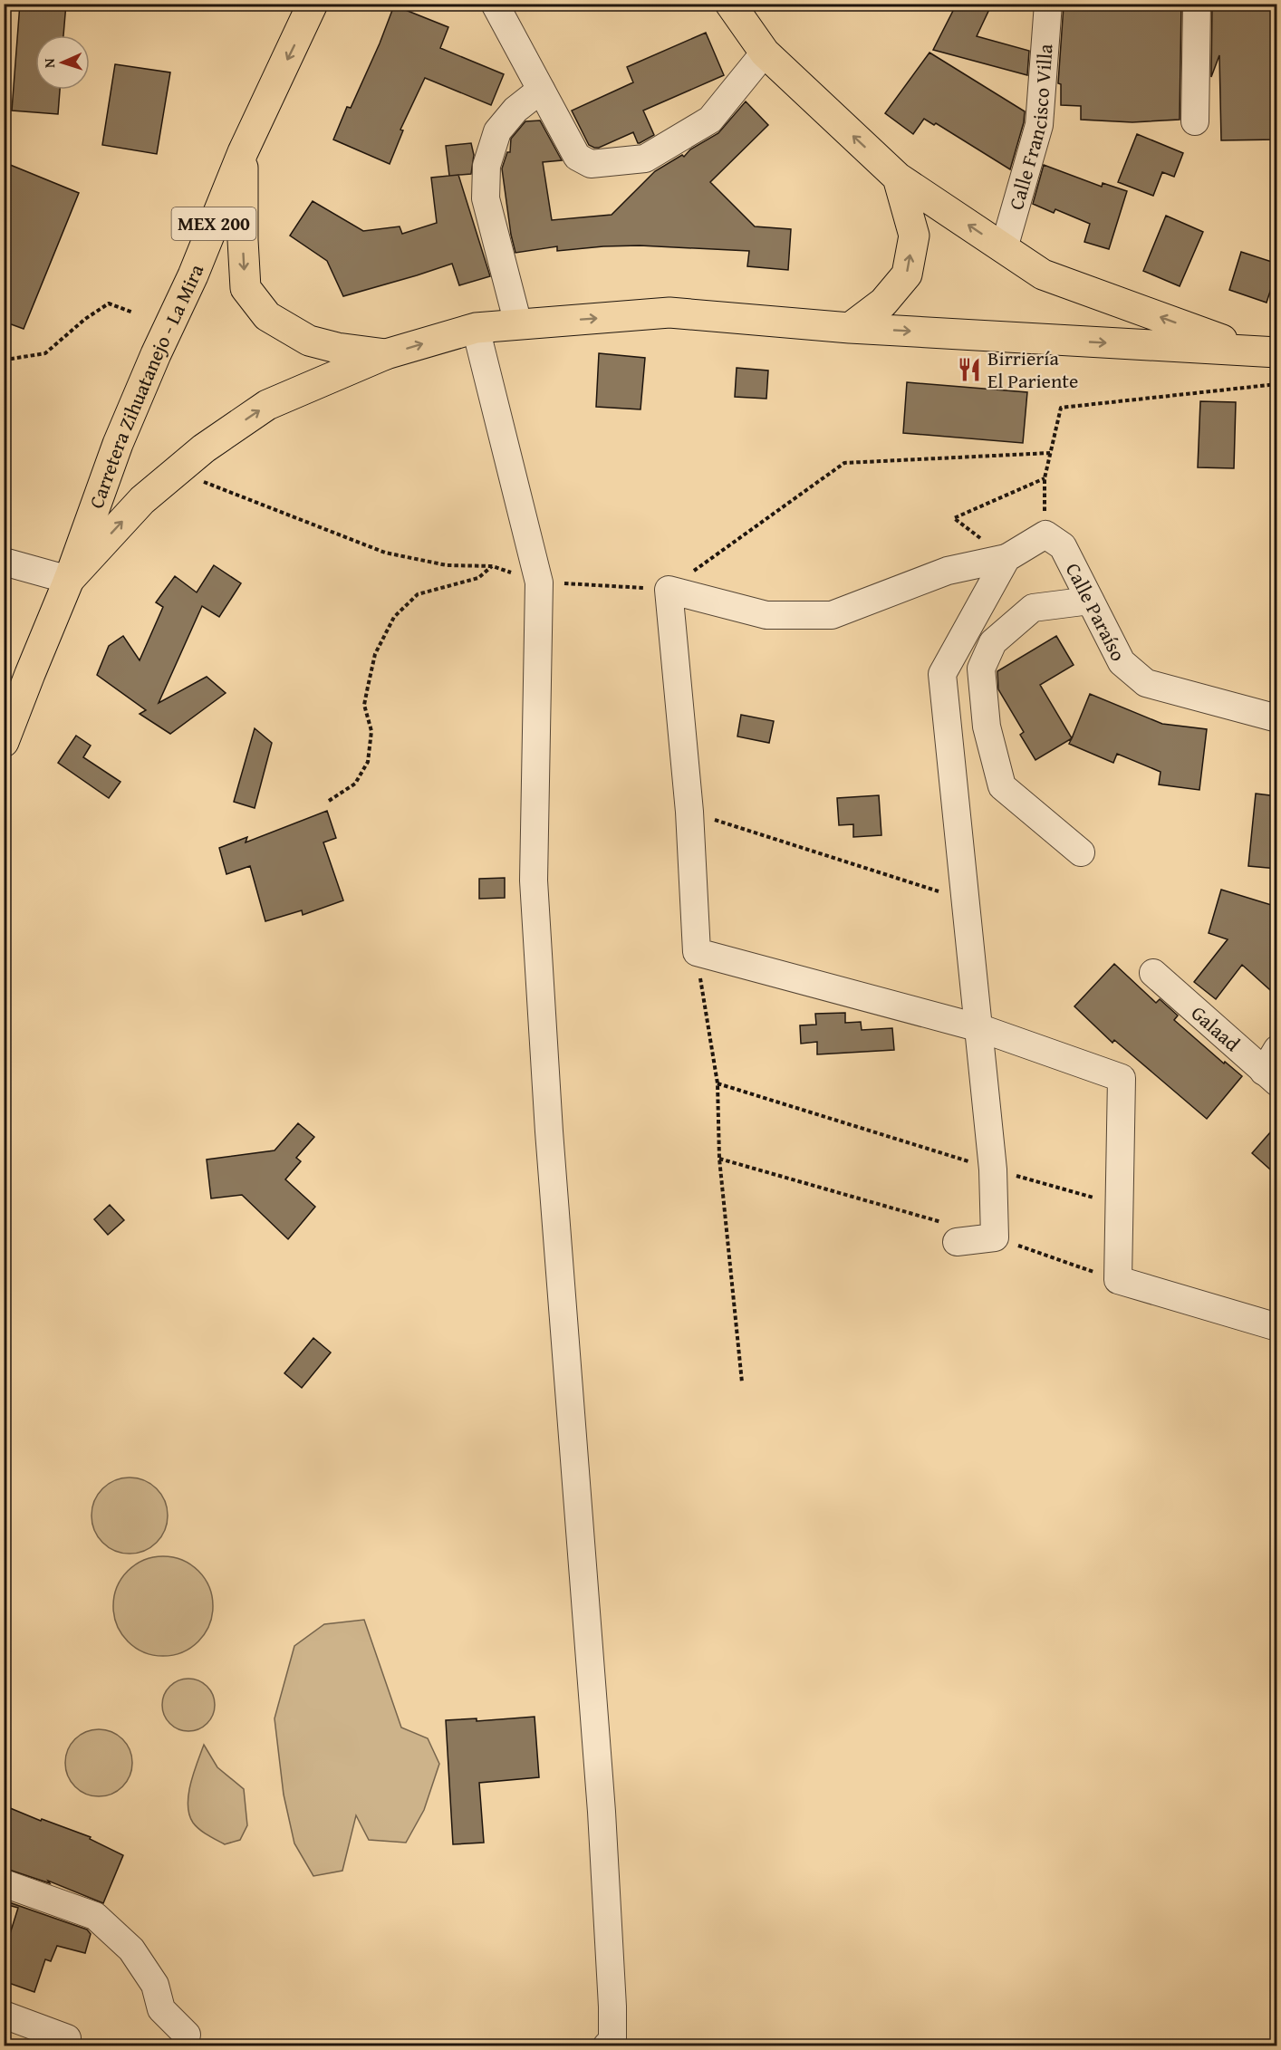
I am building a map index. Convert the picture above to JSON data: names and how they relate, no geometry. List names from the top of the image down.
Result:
{
  "streets": {
    "main road": ["MEX 200", "Carretera Zihuatanejo - La Mira"],
    "street": ["Calle Francisco Villa", "Calle Paraíso", "Galaad"]
  },
  "places": {
    "restaurant": ["Birriería El Pariente"]
  },
  "north": "left"
}
